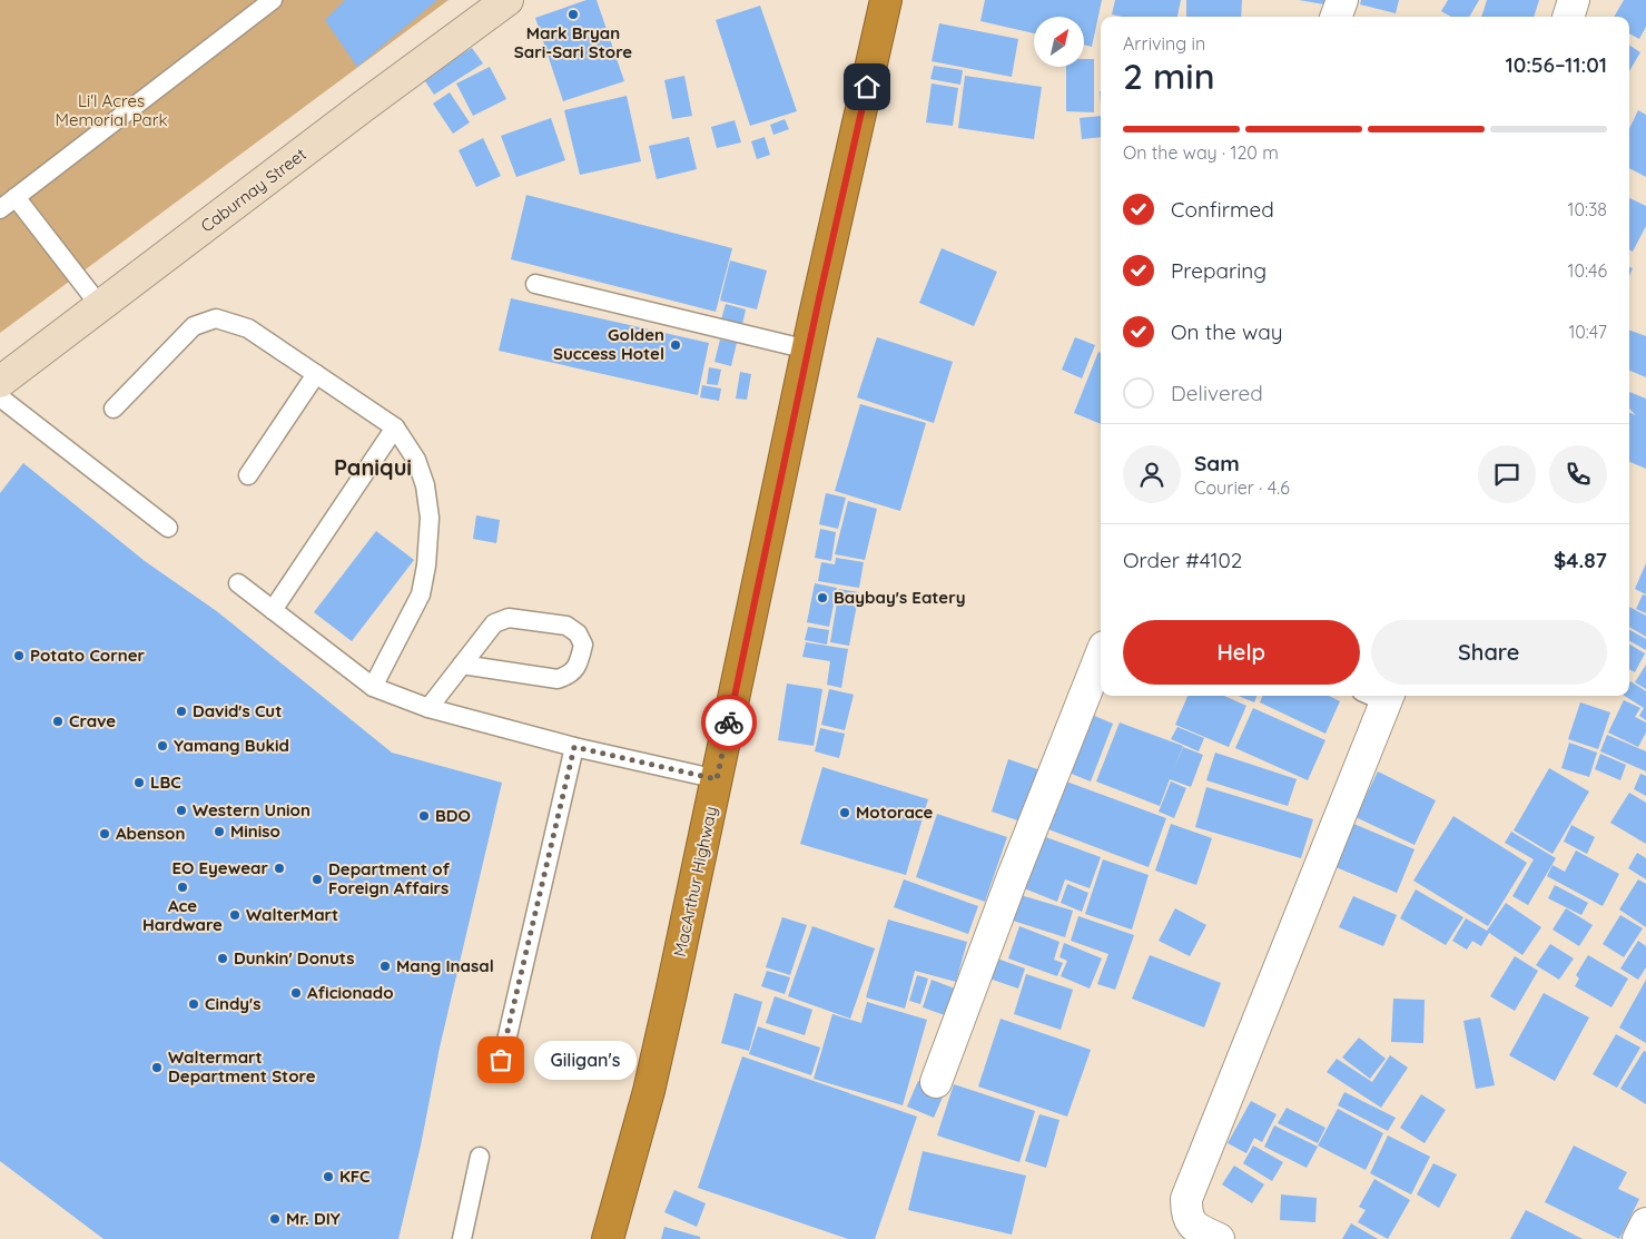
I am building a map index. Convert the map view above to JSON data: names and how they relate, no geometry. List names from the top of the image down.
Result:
{
  "streets": {
    "highway": ["MacArthur Highway"],
    "street": ["Caburnay Street"]
  },
  "districts": ["Paniqui"],
  "parks": ["Li'l Acres Memorial Park"],
  "places": [
    "Mark Bryan Sari-Sari Store",
    "Golden Success Hotel",
    "Baybay's Eatery",
    "Potato Corner",
    "David's Cut",
    "Crave",
    "Yamang Bukid",
    "LBC",
    "Western Union",
    "Motorace",
    "BDO",
    "Miniso",
    "Abenson",
    "EO Eyewear",
    "Department of Foreign Affairs",
    "Ace Hardware",
    "WalterMart",
    "Dunkin' Donuts",
    "Mang Inasal",
    "Aficionado",
    "Cindy's",
    "Giligan's",
    "Waltermart Department Store",
    "KFC",
    "Mr. DIY"
  ],
  "north": "top right",
  "page": {
    "heading": ["2 min", "Arriving in", "10:56–11:01"],
    "panel": [
      "Sam",
      "Courier · 4.6",
      "Order #4102",
      "$4.87"
    ],
    "bar": "On the way · 120 m",
    "list": [
      ["Confirmed", "10:38"],
      ["Preparing", "10:46"],
      ["On the way", "10:47"],
      "Delivered"
    ],
    "buttons": ["Help", "Share"],
    "bubble": "Giligan's"
  }
}
